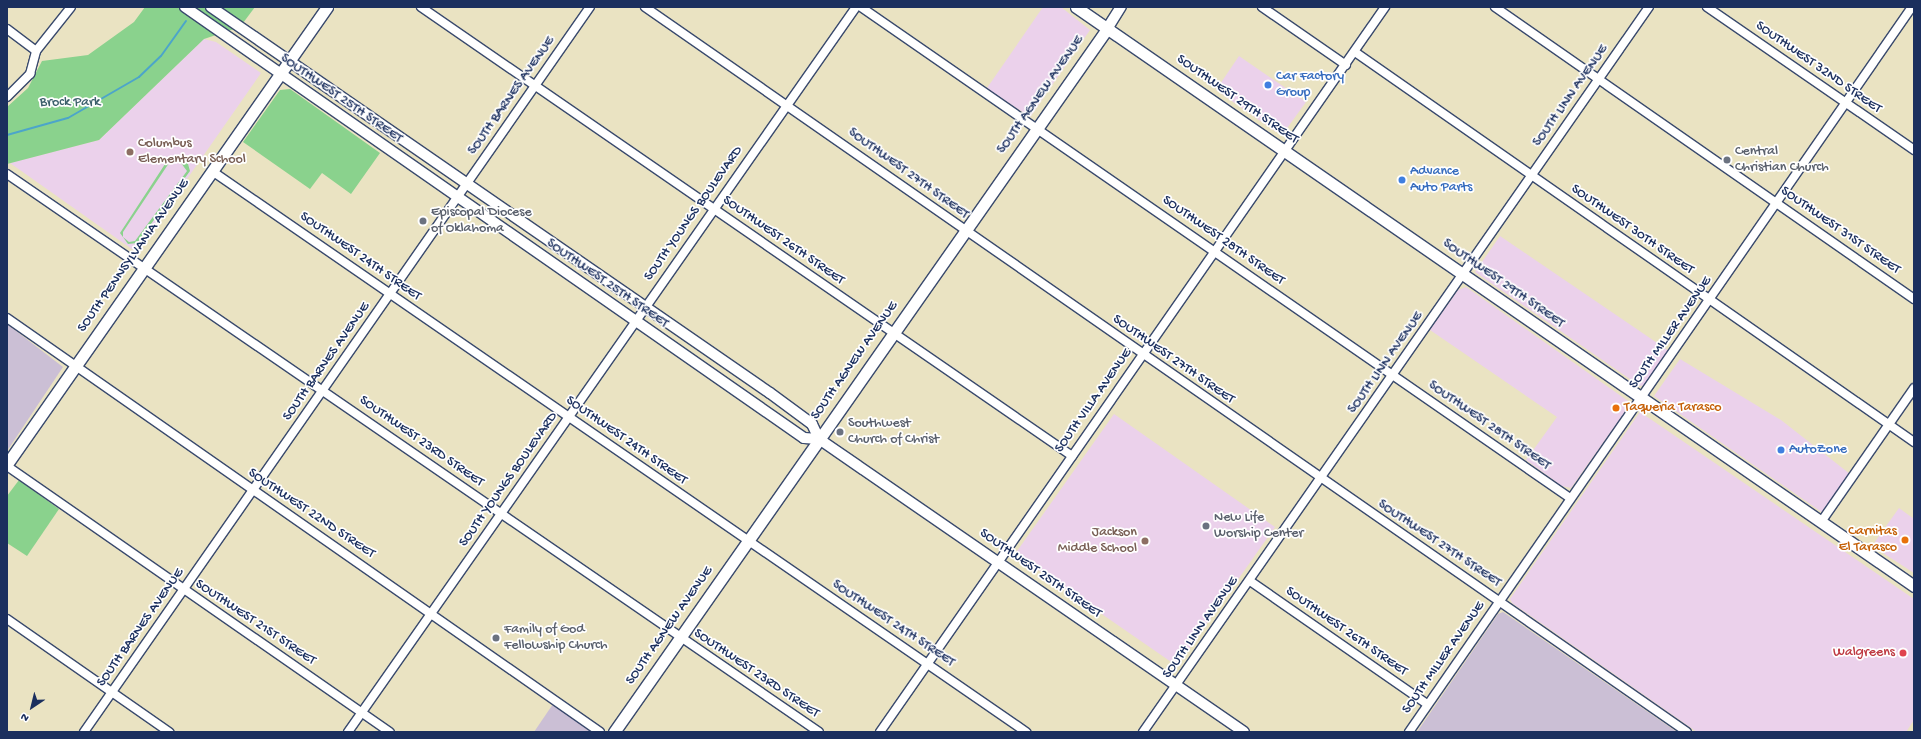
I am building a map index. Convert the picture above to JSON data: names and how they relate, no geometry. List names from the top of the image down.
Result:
{
  "streets": {
    "main road": ["SOUTH AGNEW AVENUE", "SOUTHWEST 29TH STREET", "SOUTH PENNSYLVANIA AVENUE"],
    "street": [
      "SOUTHWEST 32ND STREET",
      "SOUTH BARNES AVENUE",
      "SOUTH LINN AVENUE",
      "SOUTHWEST 25TH STREET",
      "SOUTHWEST 27TH STREET",
      "SOUTH YOUNGS BOULEVARD",
      "SOUTHWEST 30TH STREET",
      "SOUTHWEST 31ST STREET",
      "SOUTHWEST 26TH STREET",
      "SOUTHWEST 28TH STREET",
      "SOUTHWEST 24TH STREET",
      "SOUTH MILLER AVENUE",
      "SOUTH VILLA AVENUE",
      "SOUTHWEST 23RD STREET",
      "SOUTHWEST 22ND STREET",
      "SOUTHWEST 21ST STREET"
    ]
  },
  "crossings": [
    ["SOUTHWEST 32ND STREET", "SOUTH MILLER AVENUE"],
    ["SOUTH AGNEW AVENUE", "SOUTHWEST 25TH STREET"],
    ["SOUTH AGNEW AVENUE", "SOUTHWEST 29TH STREET"],
    ["SOUTH AGNEW AVENUE", "SOUTHWEST 27TH STREET"],
    ["SOUTH AGNEW AVENUE", "SOUTHWEST 26TH STREET"],
    ["SOUTH AGNEW AVENUE", "SOUTHWEST 28TH STREET"],
    ["SOUTH AGNEW AVENUE", "SOUTHWEST 24TH STREET"],
    ["SOUTH AGNEW AVENUE", "SOUTHWEST 23RD STREET"],
    ["SOUTH BARNES AVENUE", "SOUTHWEST 25TH STREET"],
    ["SOUTH BARNES AVENUE", "SOUTHWEST 26TH STREET"],
    ["SOUTH BARNES AVENUE", "SOUTHWEST 24TH STREET"],
    ["SOUTH BARNES AVENUE", "SOUTHWEST 23RD STREET"],
    ["SOUTH BARNES AVENUE", "SOUTHWEST 22ND STREET"],
    ["SOUTH BARNES AVENUE", "SOUTHWEST 21ST STREET"],
    ["SOUTH LINN AVENUE", "SOUTHWEST 25TH STREET"],
    ["SOUTH LINN AVENUE", "SOUTHWEST 29TH STREET"],
    ["SOUTH LINN AVENUE", "SOUTHWEST 27TH STREET"],
    ["SOUTH LINN AVENUE", "SOUTHWEST 30TH STREET"],
    ["SOUTH LINN AVENUE", "SOUTHWEST 31ST STREET"],
    ["SOUTH LINN AVENUE", "SOUTHWEST 26TH STREET"],
    ["SOUTH LINN AVENUE", "SOUTHWEST 28TH STREET"],
    ["SOUTHWEST 25TH STREET", "SOUTH YOUNGS BOULEVARD"],
    ["SOUTHWEST 25TH STREET", "SOUTH PENNSYLVANIA AVENUE"],
    ["SOUTHWEST 25TH STREET", "SOUTH VILLA AVENUE"],
    ["SOUTHWEST 29TH STREET", "SOUTH MILLER AVENUE"],
    ["SOUTHWEST 29TH STREET", "SOUTH VILLA AVENUE"],
    ["SOUTHWEST 27TH STREET", "SOUTH YOUNGS BOULEVARD"],
    ["SOUTHWEST 27TH STREET", "SOUTH MILLER AVENUE"],
    ["SOUTHWEST 27TH STREET", "SOUTH VILLA AVENUE"],
    ["SOUTH YOUNGS BOULEVARD", "SOUTHWEST 26TH STREET"],
    ["SOUTH YOUNGS BOULEVARD", "SOUTHWEST 24TH STREET"],
    ["SOUTH YOUNGS BOULEVARD", "SOUTHWEST 23RD STREET"],
    ["SOUTH YOUNGS BOULEVARD", "SOUTHWEST 22ND STREET"],
    ["SOUTH YOUNGS BOULEVARD", "SOUTHWEST 21ST STREET"],
    ["SOUTHWEST 30TH STREET", "SOUTH MILLER AVENUE"],
    ["SOUTHWEST 30TH STREET", "SOUTH VILLA AVENUE"],
    ["SOUTHWEST 31ST STREET", "SOUTH MILLER AVENUE"],
    ["SOUTHWEST 26TH STREET", "SOUTH MILLER AVENUE"],
    ["SOUTHWEST 26TH STREET", "SOUTH VILLA AVENUE"],
    ["SOUTHWEST 28TH STREET", "SOUTH MILLER AVENUE"],
    ["SOUTHWEST 28TH STREET", "SOUTH VILLA AVENUE"],
    ["SOUTH PENNSYLVANIA AVENUE", "SOUTHWEST 24TH STREET"],
    ["SOUTH PENNSYLVANIA AVENUE", "SOUTHWEST 23RD STREET"],
    ["SOUTH PENNSYLVANIA AVENUE", "SOUTHWEST 22ND STREET"],
    ["SOUTH PENNSYLVANIA AVENUE", "SOUTHWEST 21ST STREET"],
    ["SOUTHWEST 24TH STREET", "SOUTH VILLA AVENUE"]
  ],
  "parks": ["Brock Park"],
  "places": [
    "Car Factory Group",
    "Columbus Elementary School",
    "Central Christian Church",
    "Advance Auto Parts",
    "Episcopal Diocese of Oklahoma",
    "Taqueria Tarasco",
    "Southwest Church of Christ",
    "AutoZone",
    "New Life Worship Center",
    "Carnitas El Tarasco",
    "Jackson Middle School",
    "Family of God Fellowship Church",
    "Walgreens"
  ],
  "north": "bottom left"
}
